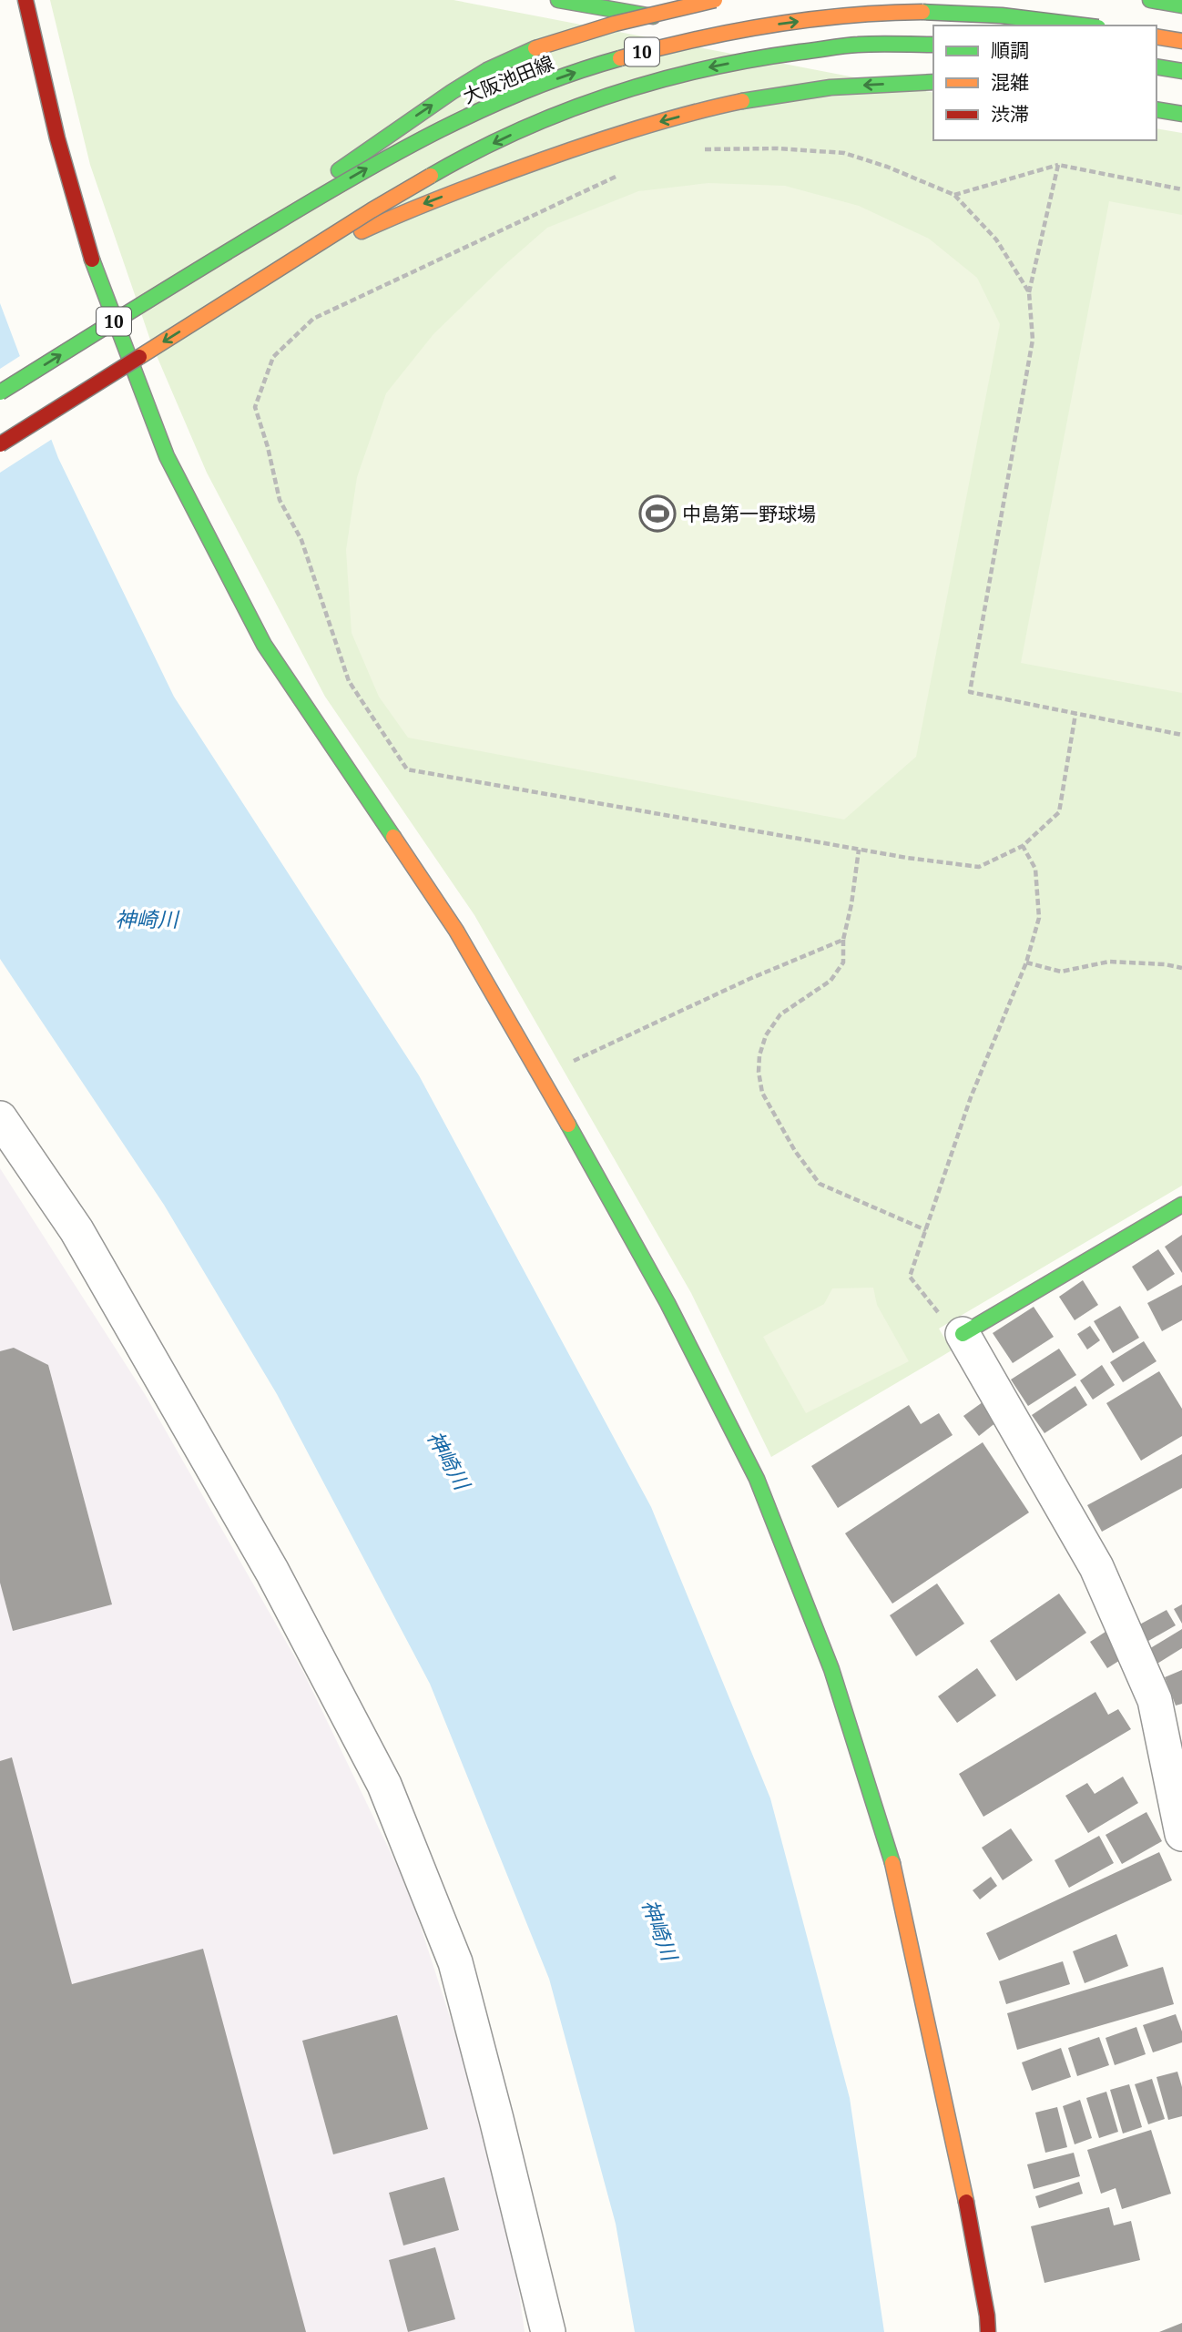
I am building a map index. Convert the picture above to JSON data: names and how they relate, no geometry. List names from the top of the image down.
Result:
{
  "streets": {
    "main road": ["10", "大阪池田線"]
  },
  "water": ["神崎川"],
  "places": {
    "sports": ["中島第一野球場"]
  },
  "legend": ["順調", "混雑", "渋滞"]
}
